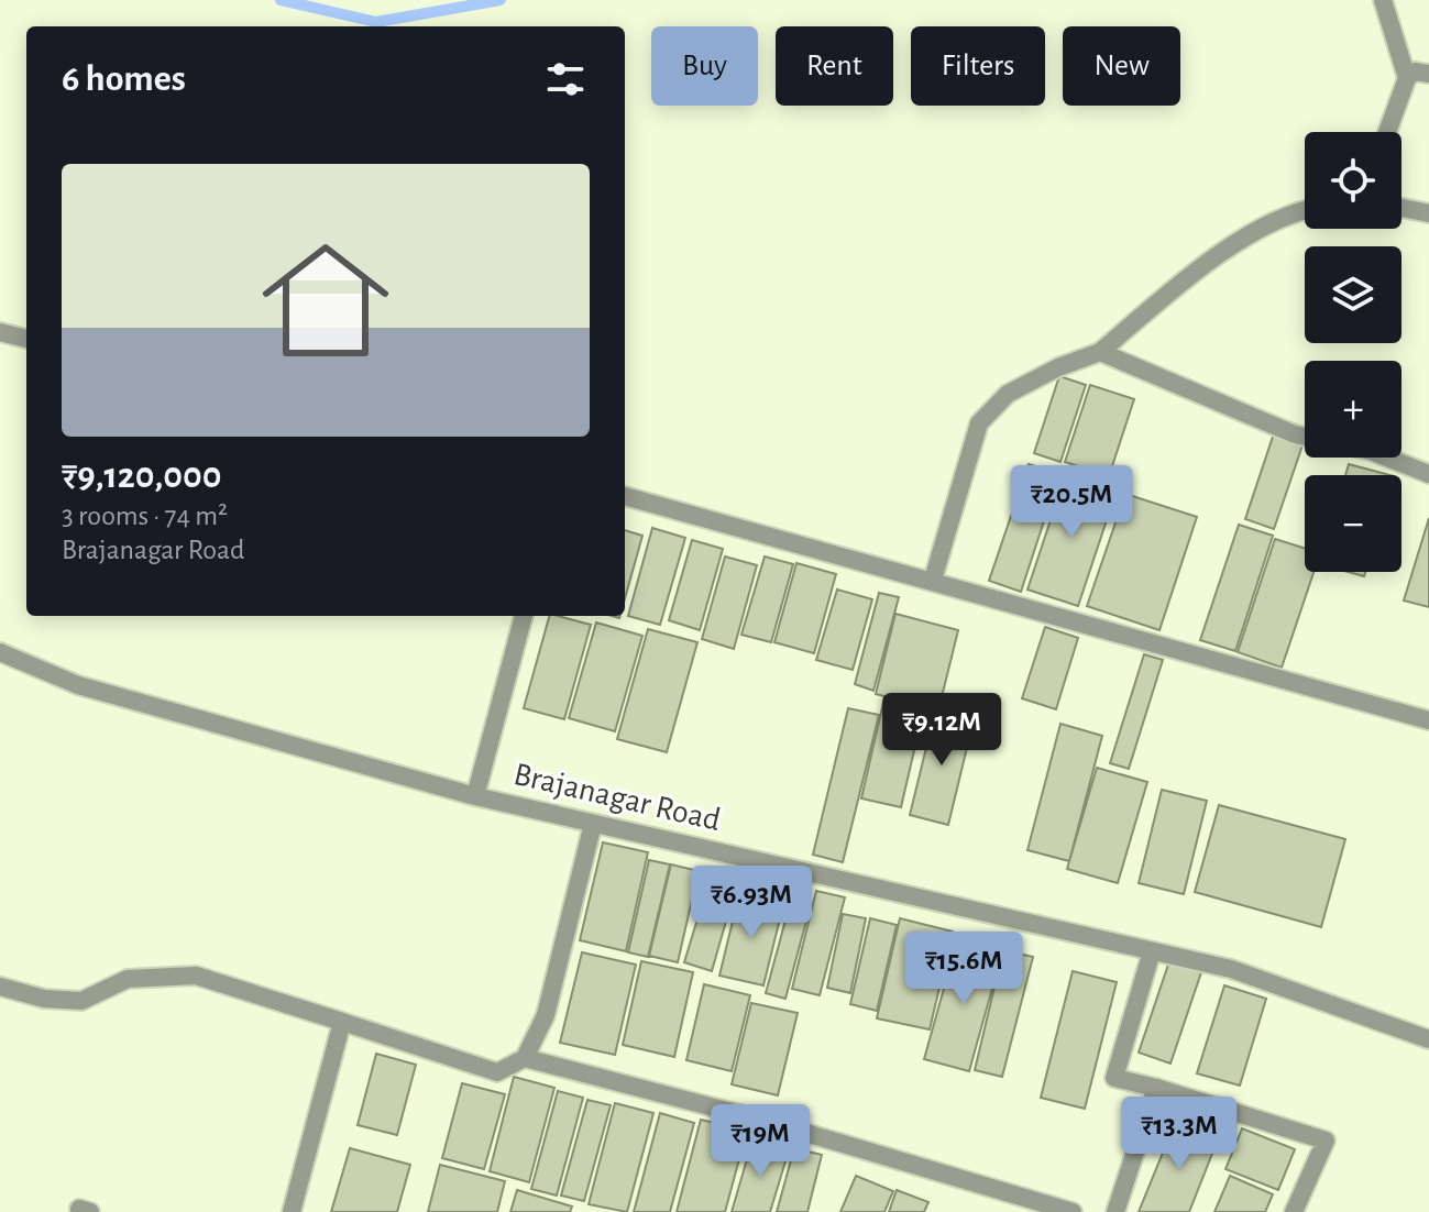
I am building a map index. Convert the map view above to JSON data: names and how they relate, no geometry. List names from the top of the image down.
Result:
{
  "streets": {
    "street": ["Brajanagar Road"]
  },
  "page": {
    "chip": [
      "Buy",
      "Rent",
      "Filters",
      "New"
    ],
    "heading": "6 homes",
    "map_buttons": ["+", "−"],
    "list": [
      {
        "name": "₹9,120,000",
        "note": "3 rooms · 74 m² · Brajanagar Road"
      }
    ],
    "price": [
      "₹20.5M",
      "₹9.12M",
      "₹6.93M",
      "₹15.6M",
      "₹13.3M",
      "₹19M"
    ]
  }
}
